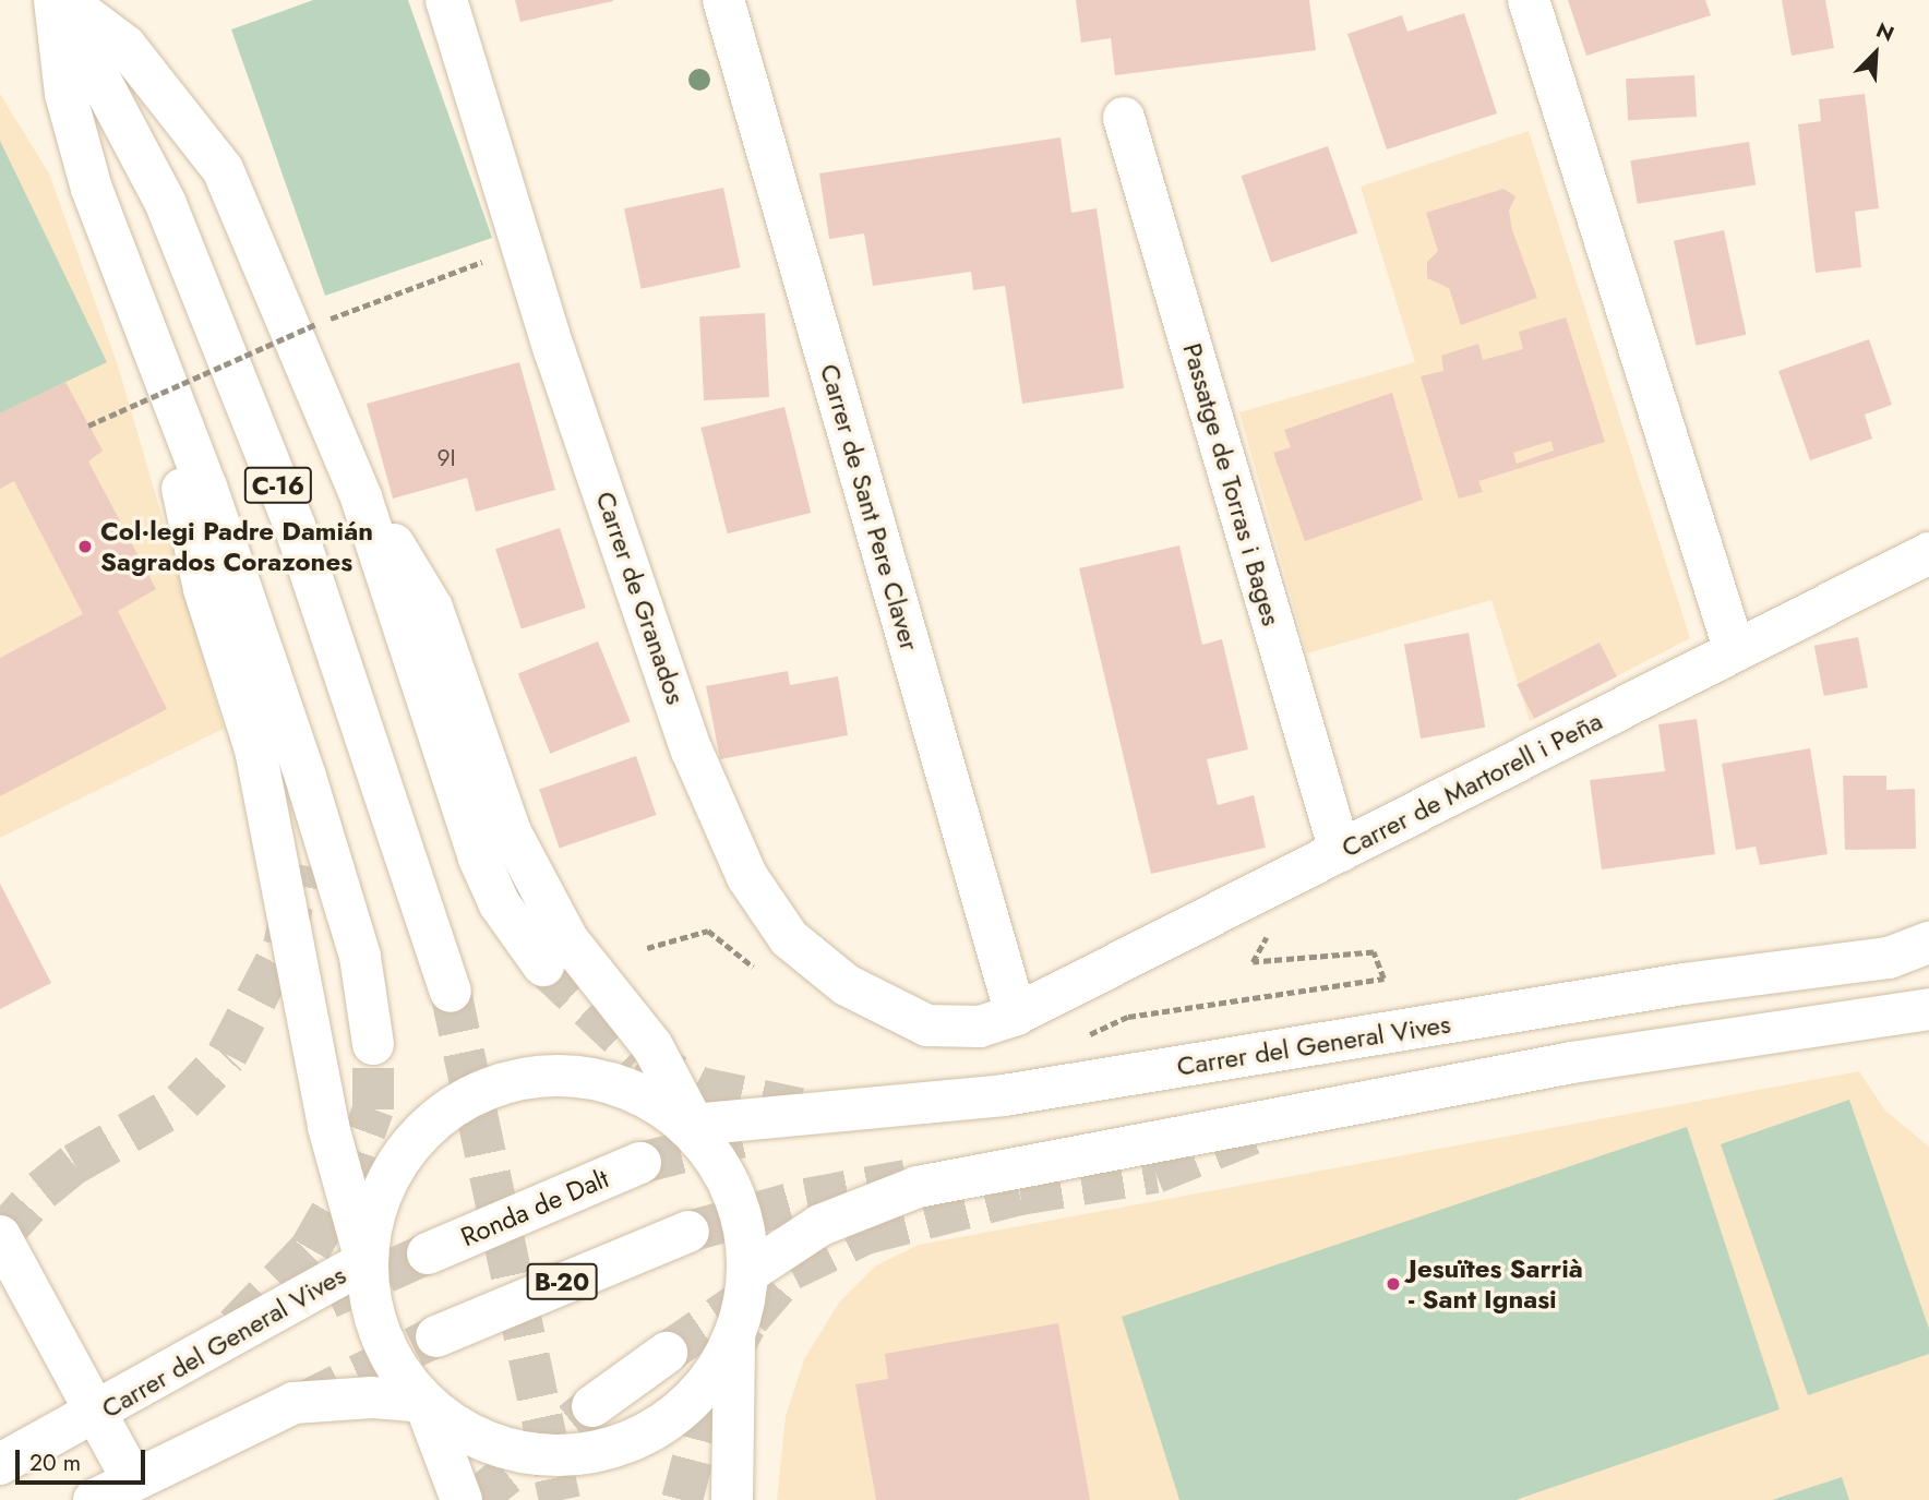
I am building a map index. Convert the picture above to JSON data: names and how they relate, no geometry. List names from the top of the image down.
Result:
{
  "streets": {
    "main road": [
      "Passatge de Torras i Bages",
      "C-16",
      "Carrer de Sant Pere Claver",
      "Carrer de Granados",
      "Carrer de Martorell i Peña",
      "Carrer del General Vives",
      "Ronda de Dalt",
      "B-20"
    ]
  },
  "crossings": [
    ["Passatge de Torras i Bages", "Carrer de Martorell i Peña"],
    ["Carrer de Sant Pere Claver", "Carrer de Granados"],
    ["Carrer de Sant Pere Claver", "Carrer de Martorell i Peña"],
    ["Carrer de Granados", "Carrer de Martorell i Peña"]
  ],
  "places": ["Col·legi Padre Damián Sagrados Corazones", "Jesuïtes Sarrià - Sant Ignasi"],
  "house_numbers": ["9I"],
  "scale_bar": "20 m",
  "north": "top right"
}
